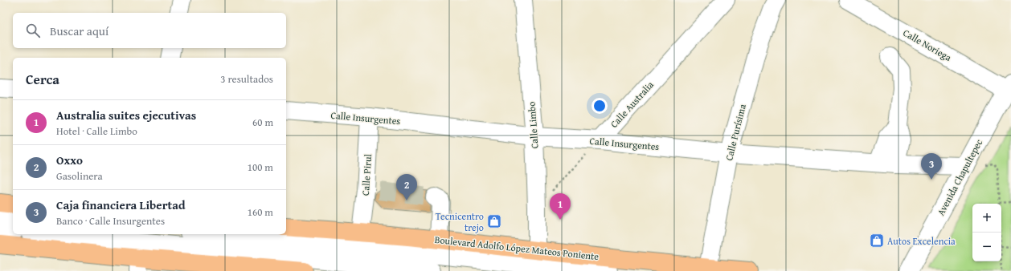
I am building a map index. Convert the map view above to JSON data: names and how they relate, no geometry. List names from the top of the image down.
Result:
{
  "streets": {
    "main road": ["Boulevard Adolfo López Mateos Poniente"],
    "street": [
      "Calle Noriega",
      "Calle Australia",
      "Calle Insurgentes",
      "Calle Limbo",
      "Calle Purísima",
      "Calle Pirul",
      "Avenida Chapultepec"
    ]
  },
  "crossings": [
    ["Calle Noriega", "Avenida Chapultepec"],
    ["Calle Australia", "Calle Insurgentes"],
    ["Calle Insurgentes", "Calle Limbo"],
    ["Calle Insurgentes", "Calle Purísima"],
    ["Calle Insurgentes", "Calle Pirul"],
    ["Calle Insurgentes", "Avenida Chapultepec"],
    ["Calle Limbo", "Boulevard Adolfo López Mateos Poniente"],
    ["Calle Purísima", "Boulevard Adolfo López Mateos Poniente"],
    ["Calle Pirul", "Boulevard Adolfo López Mateos Poniente"]
  ],
  "places": {
    "shop": ["Tecnicentro trejo", "Autos Excelencia"]
  },
  "page": {
    "search": "Buscar aquí",
    "heading": ["Cerca", "3 resultados"],
    "list": [
      {
        "mark": "1",
        "name": "Australia suites ejecutivas",
        "note": "Hotel · Calle Limbo",
        "value": "60 m"
      },
      {
        "mark": "2",
        "name": "Oxxo",
        "note": "Gasolinera",
        "value": "100 m"
      },
      {
        "mark": "3",
        "name": "Caja financiera Libertad",
        "note": "Banco · Calle Insurgentes",
        "value": "160 m"
      }
    ],
    "pins": ["3", "2", "1"],
    "map_buttons": ["+", "−"]
  }
}
